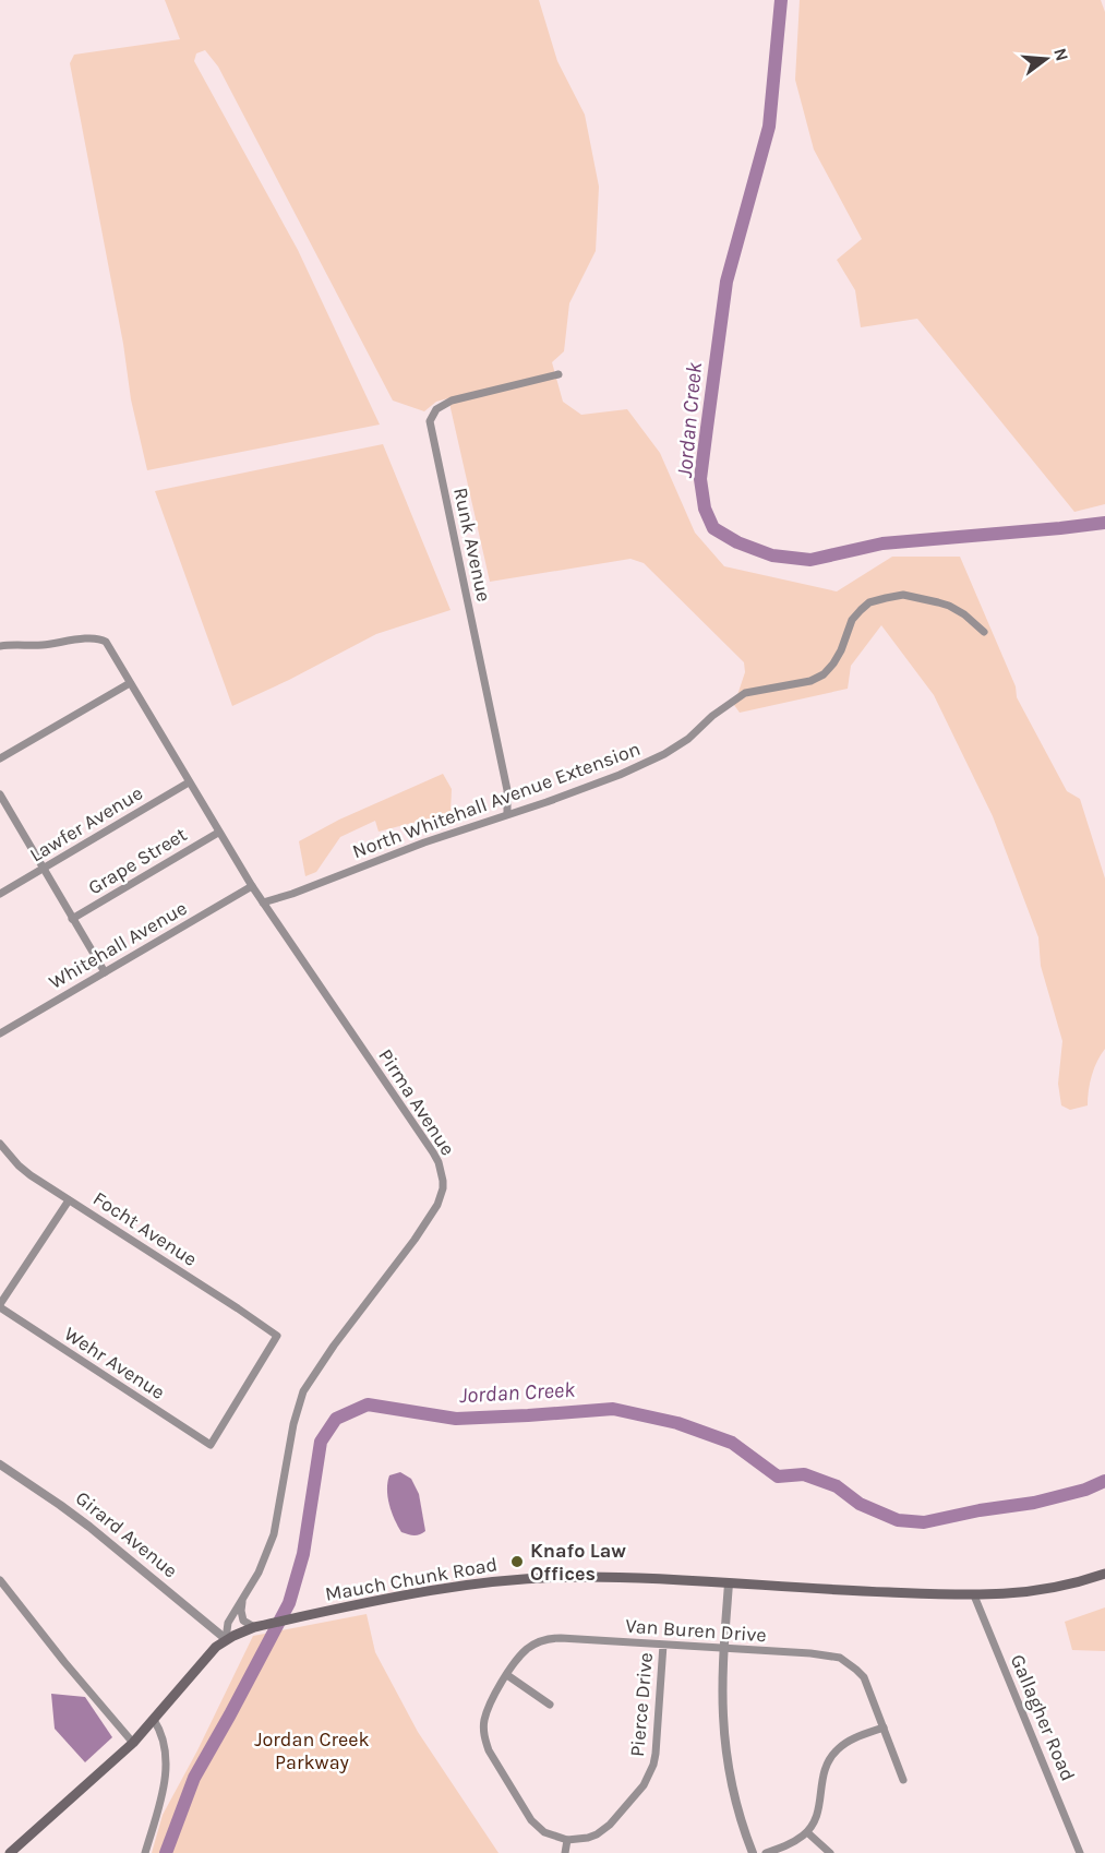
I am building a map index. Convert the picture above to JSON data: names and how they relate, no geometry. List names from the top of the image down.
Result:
{
  "streets": {
    "main road": ["Mauch Chunk Road"],
    "street": [
      "Runk Avenue",
      "North Whitehall Avenue Extension",
      "Lawfer Avenue",
      "Grape Street",
      "Whitehall Avenue",
      "Pirma Avenue",
      "Focht Avenue",
      "Wehr Avenue",
      "Girard Avenue",
      "Van Buren Drive",
      "Pierce Drive",
      "Gallagher Road"
    ]
  },
  "crossings": [
    ["Runk Avenue", "North Whitehall Avenue Extension"],
    ["North Whitehall Avenue Extension", "Pirma Avenue"],
    ["Lawfer Avenue", "Pirma Avenue"],
    ["Grape Street", "Pirma Avenue"],
    ["Whitehall Avenue", "Pirma Avenue"],
    ["Pirma Avenue", "Girard Avenue"],
    ["Pirma Avenue", "Mauch Chunk Road"],
    ["Focht Avenue", "Wehr Avenue"],
    ["Girard Avenue", "Mauch Chunk Road"],
    ["Mauch Chunk Road", "Gallagher Road"],
    ["Van Buren Drive", "Pierce Drive"]
  ],
  "water": ["Jordan Creek"],
  "parks": ["Jordan Creek Parkway"],
  "places": ["Knafo Law Offices"],
  "north": "right"
}
